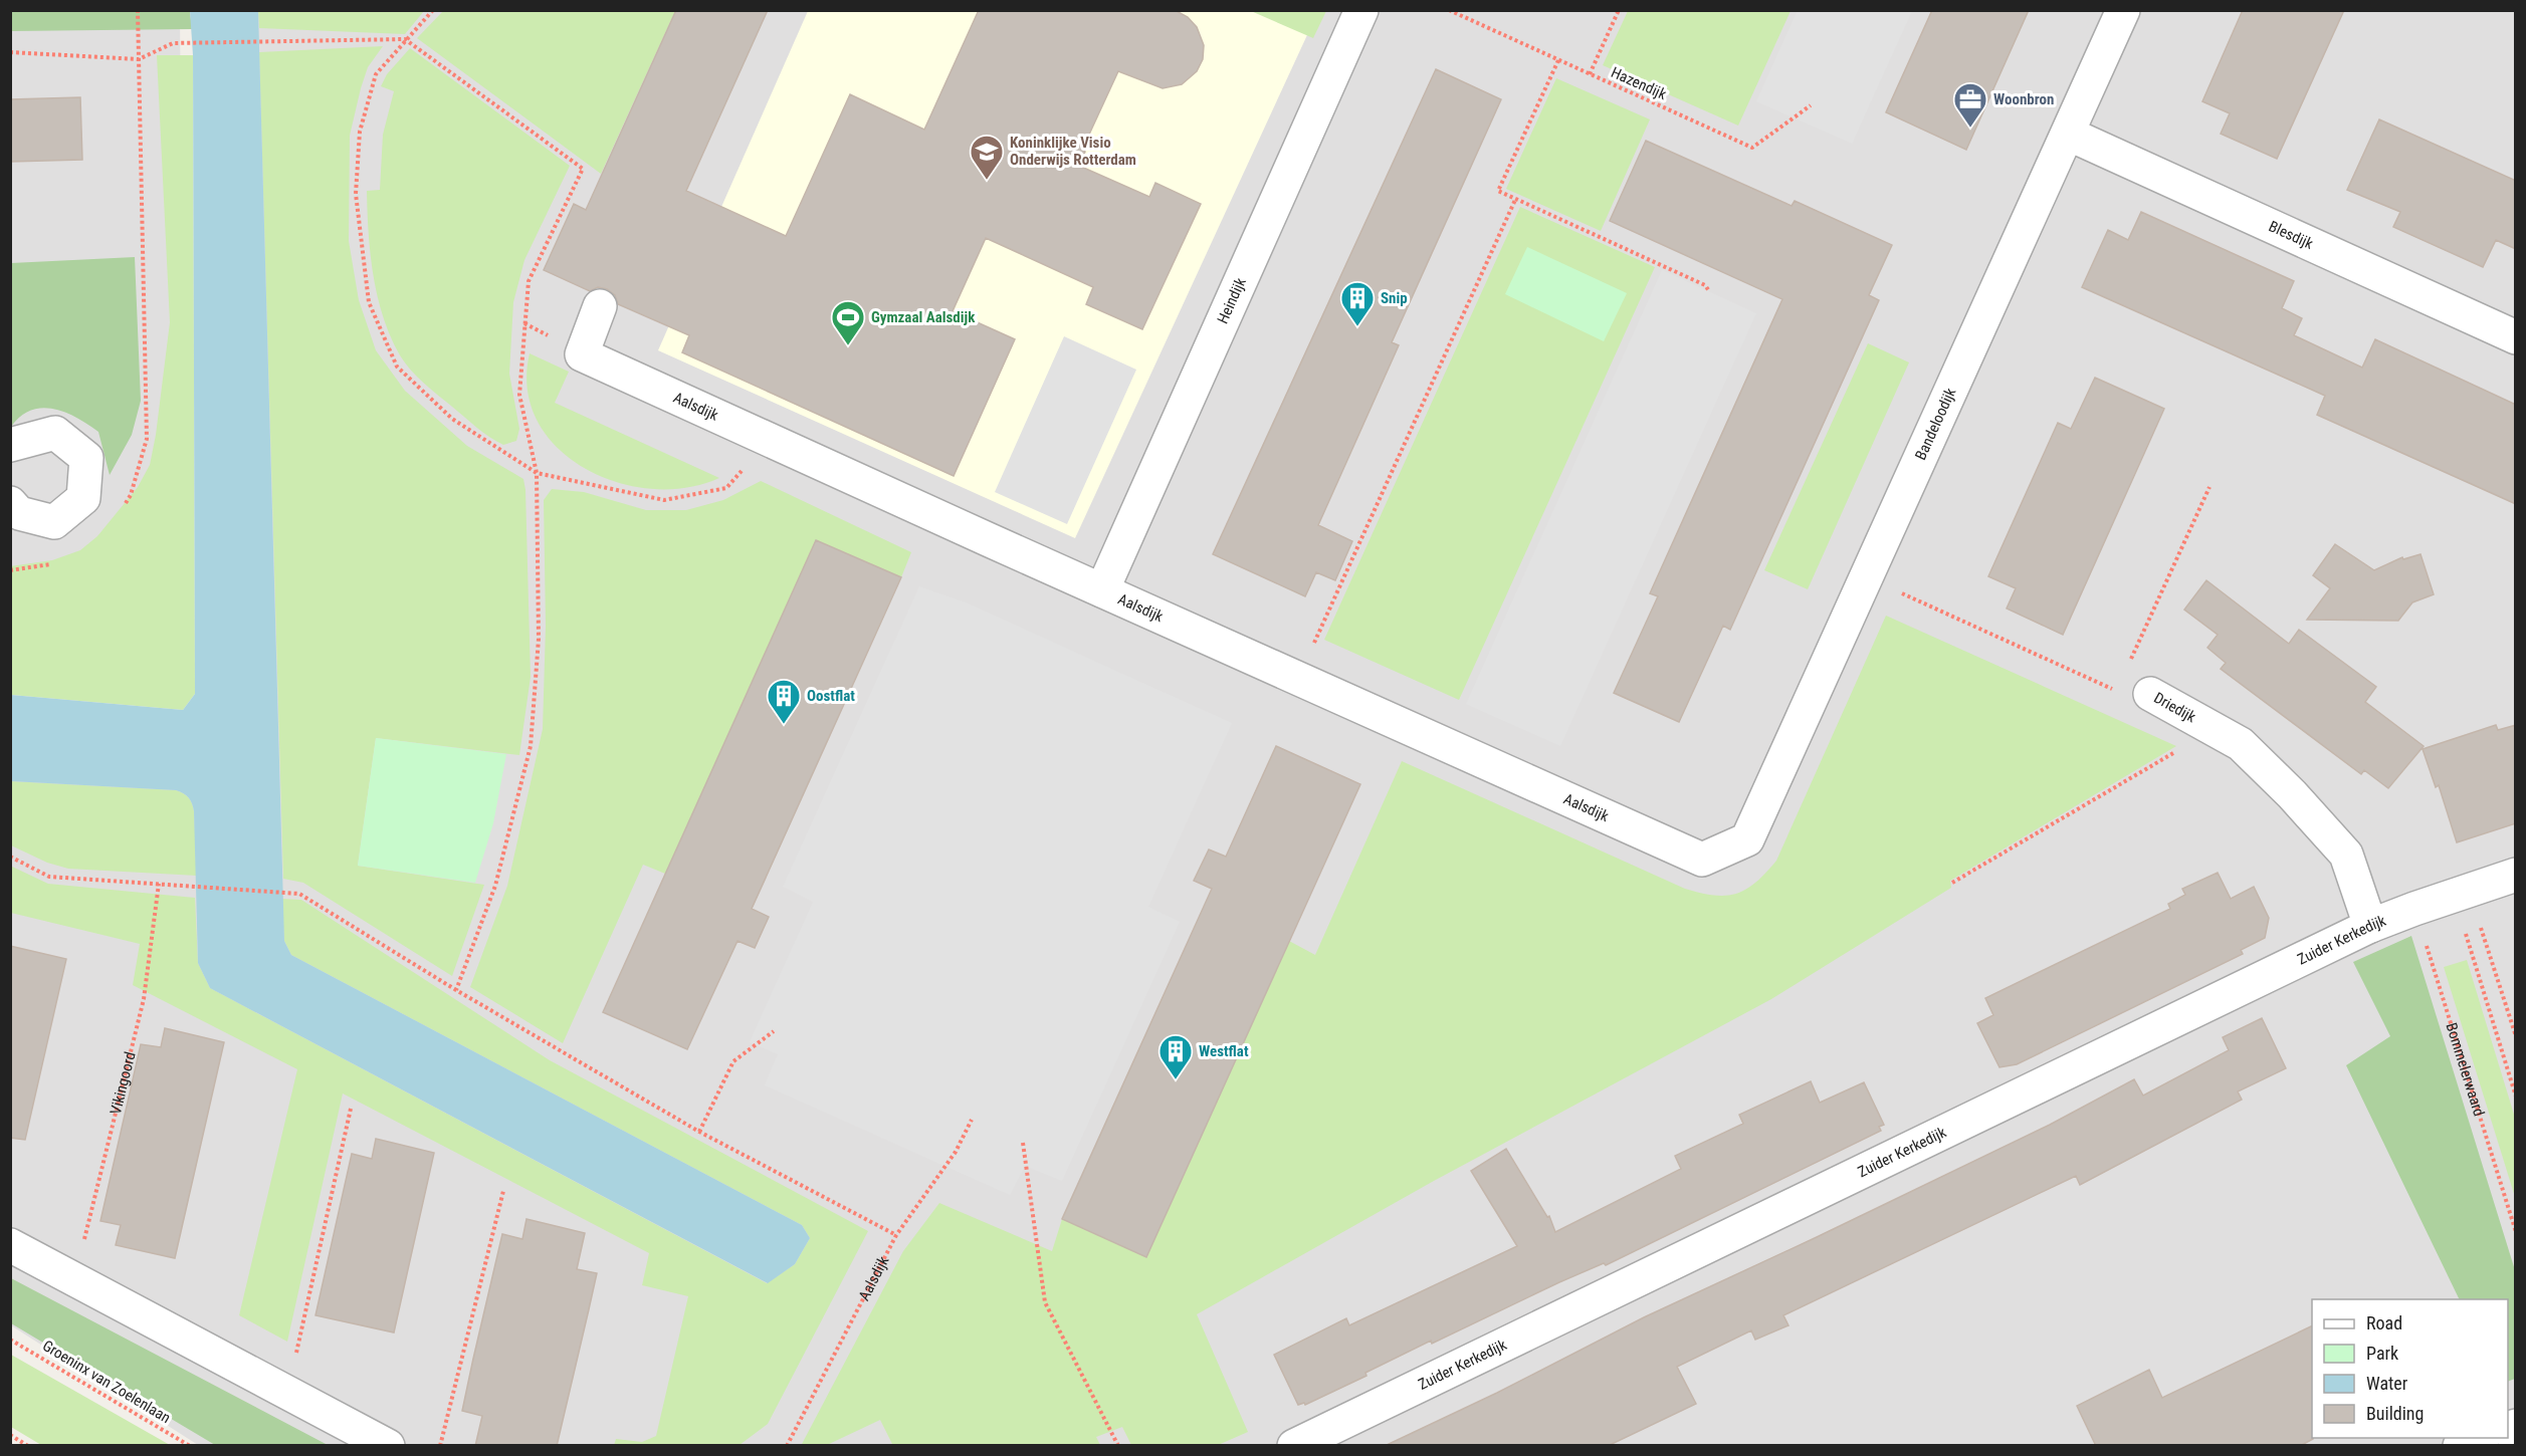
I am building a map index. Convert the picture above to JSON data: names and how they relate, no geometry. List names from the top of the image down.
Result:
{
  "streets": {
    "street": [
      "Blesdijk",
      "Heindijk",
      "Aalsdijk",
      "Bandeloodijk",
      "Driedijk",
      "Zuider Kerkedijk"
    ],
    "path": [
      "Hazendijk",
      "Bommelerwaard",
      "Vikingoord",
      "Groeninx van Zoelenlaan"
    ]
  },
  "crossings": [
    ["Blesdijk", "Bandeloodijk"],
    ["Heindijk", "Aalsdijk"],
    ["Aalsdijk", "Bandeloodijk"],
    ["Bandeloodijk", "Driedijk"],
    ["Driedijk", "Zuider Kerkedijk"],
    ["Zuider Kerkedijk", "Bommelerwaard"]
  ],
  "places": {
    "office": ["Woonbron"],
    "school or university": ["Koninklijke Visio Onderwijs Rotterdam"],
    "building": ["Snip", "Oostflat", "Westflat"],
    "sports": ["Gymzaal Aalsdijk"]
  },
  "legend": [
    "Road",
    "Park",
    "Water",
    "Building"
  ]
}
